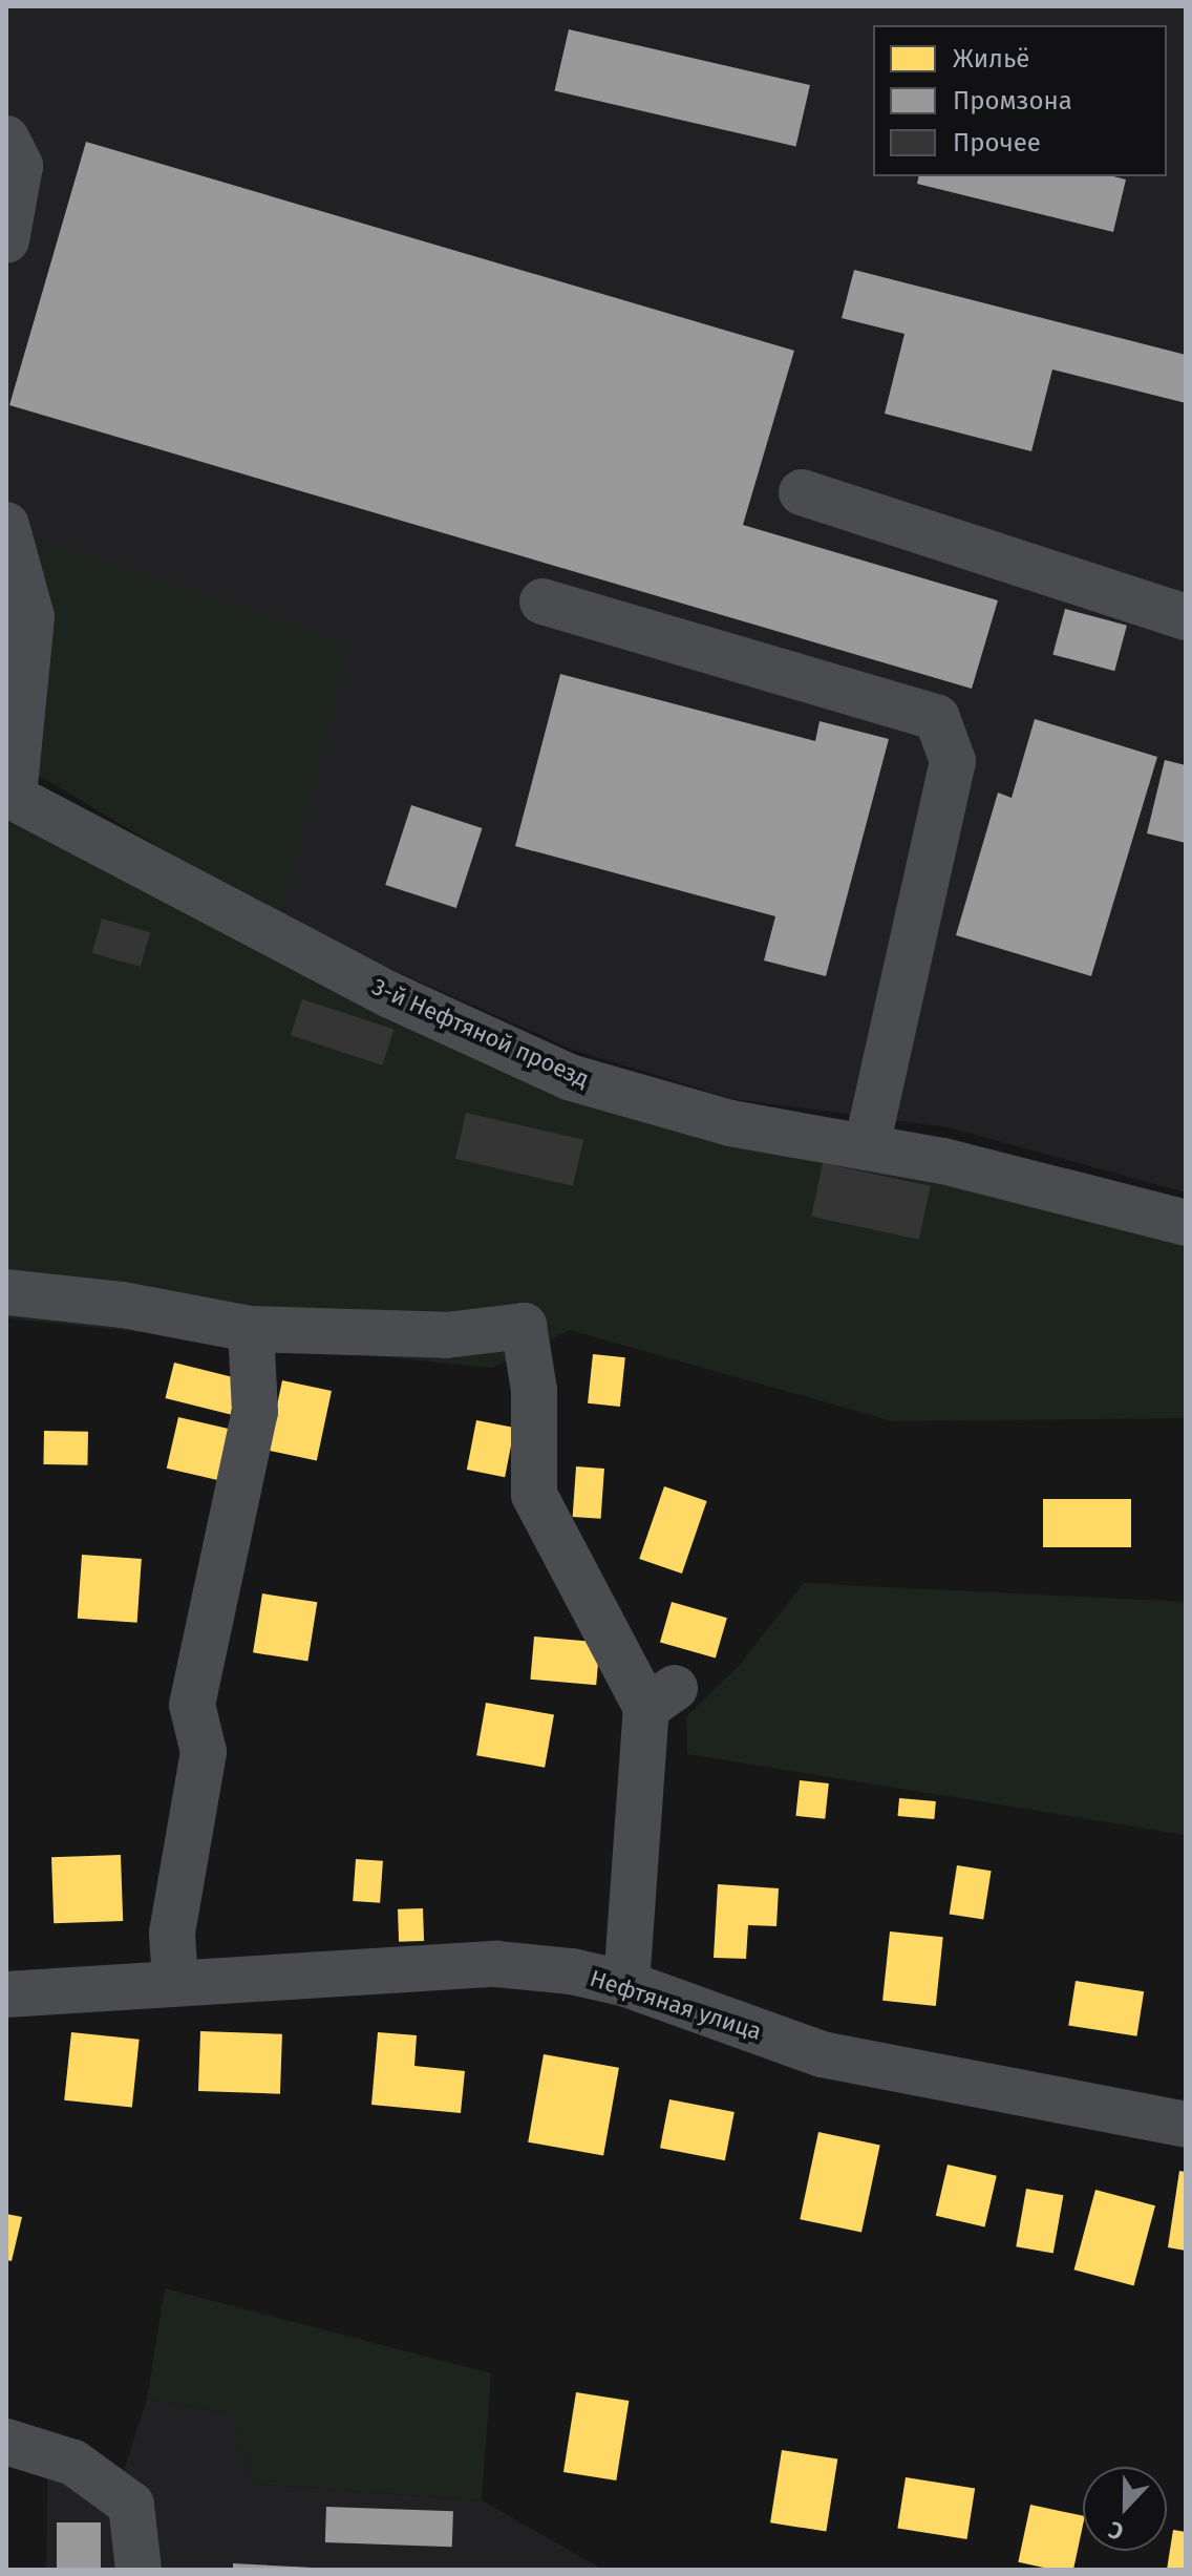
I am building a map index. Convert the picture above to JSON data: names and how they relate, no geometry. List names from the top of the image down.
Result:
{
  "streets": {
    "street": ["3-й Нефтяной проезд", "Нефтяная улица"]
  },
  "legend": ["Жильё", "Промзона", "Прочее"],
  "north": "bottom"
}
